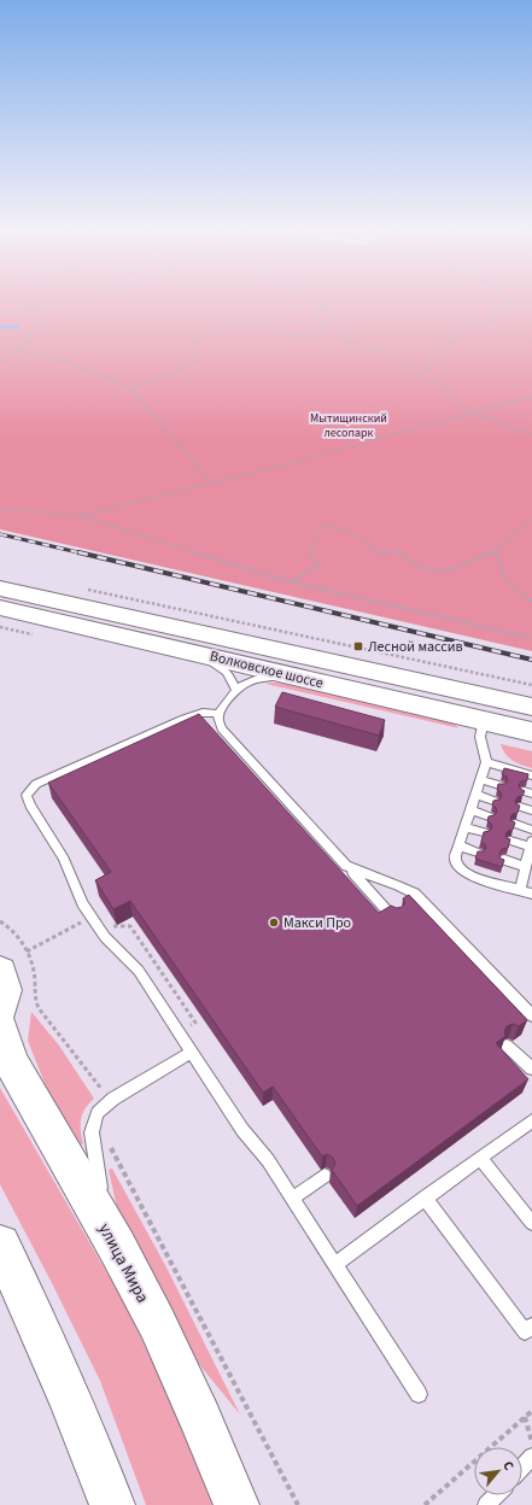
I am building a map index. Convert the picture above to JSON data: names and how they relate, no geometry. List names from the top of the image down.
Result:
{
  "streets": {
    "main road": ["Волковское шоссе", "улица Мира"]
  },
  "parks": ["Мытищинский лесопарк"],
  "places": {
    "transit": ["Лесной массив"],
    "other": ["Макси Про"]
  },
  "north": "top right"
}
